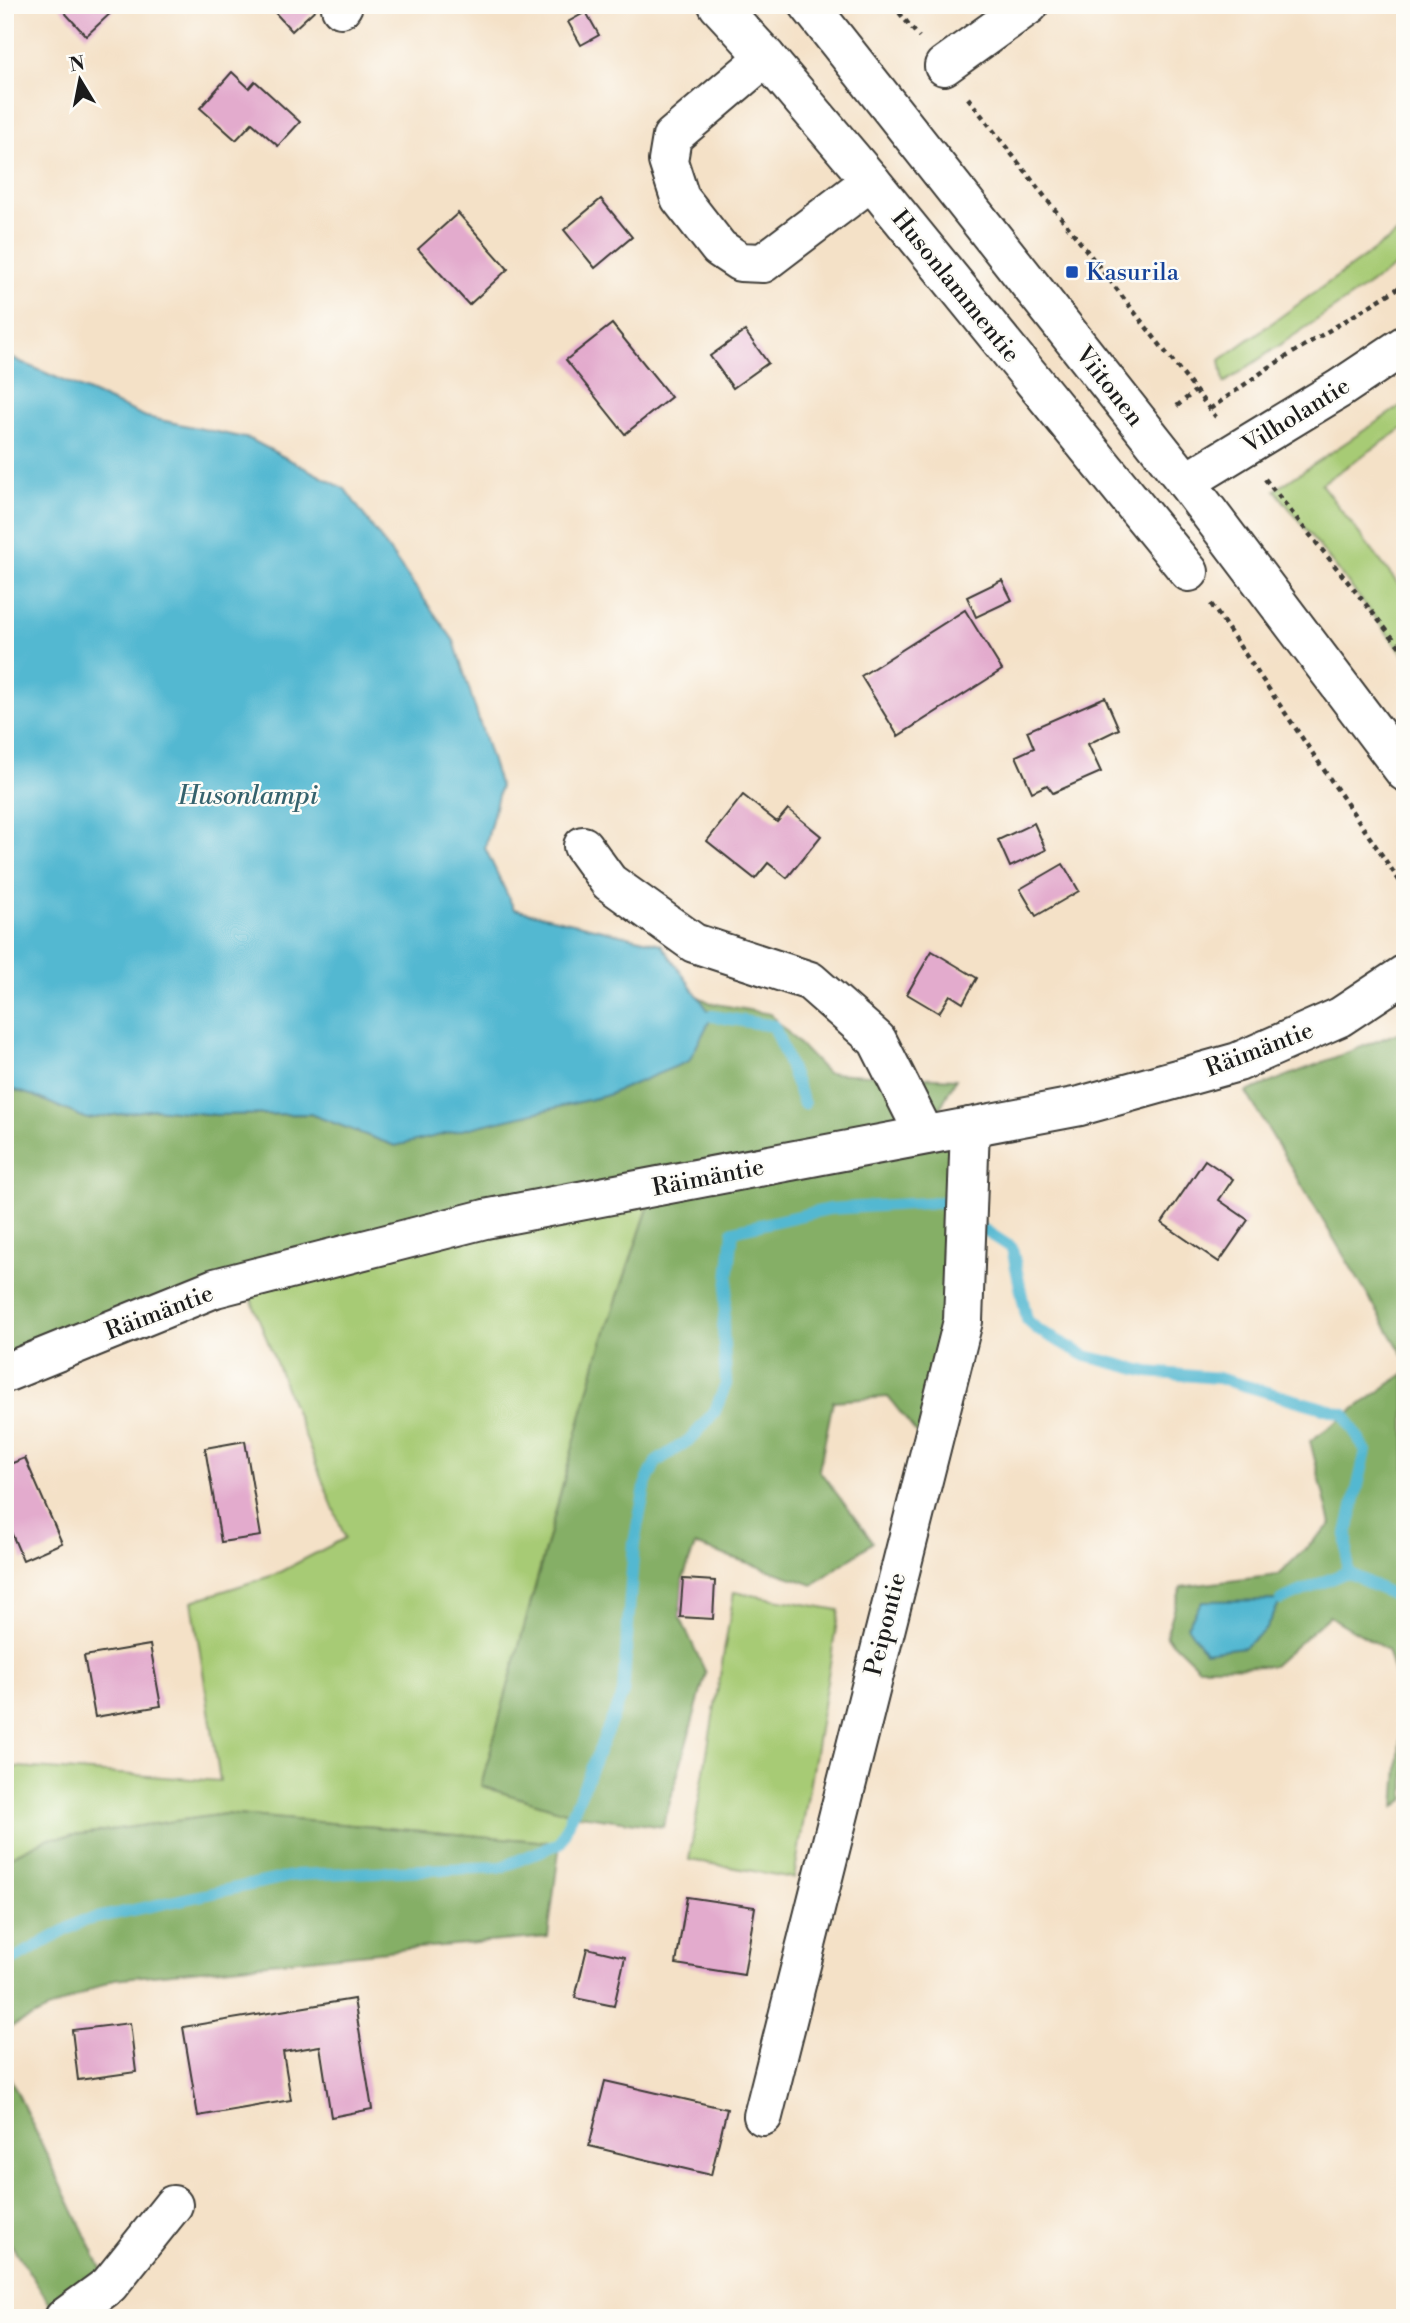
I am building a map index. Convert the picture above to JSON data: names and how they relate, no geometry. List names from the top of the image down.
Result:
{
  "streets": {
    "street": [
      "Husonlammentie",
      "Viitonen",
      "Vilholantie",
      "Räimäntie",
      "Peipontie"
    ]
  },
  "crossings": [
    ["Viitonen", "Vilholantie"],
    ["Räimäntie", "Peipontie"]
  ],
  "water": ["Husonlampi"],
  "places": {
    "transit": ["Kasurila"]
  },
  "north": "top"
}
